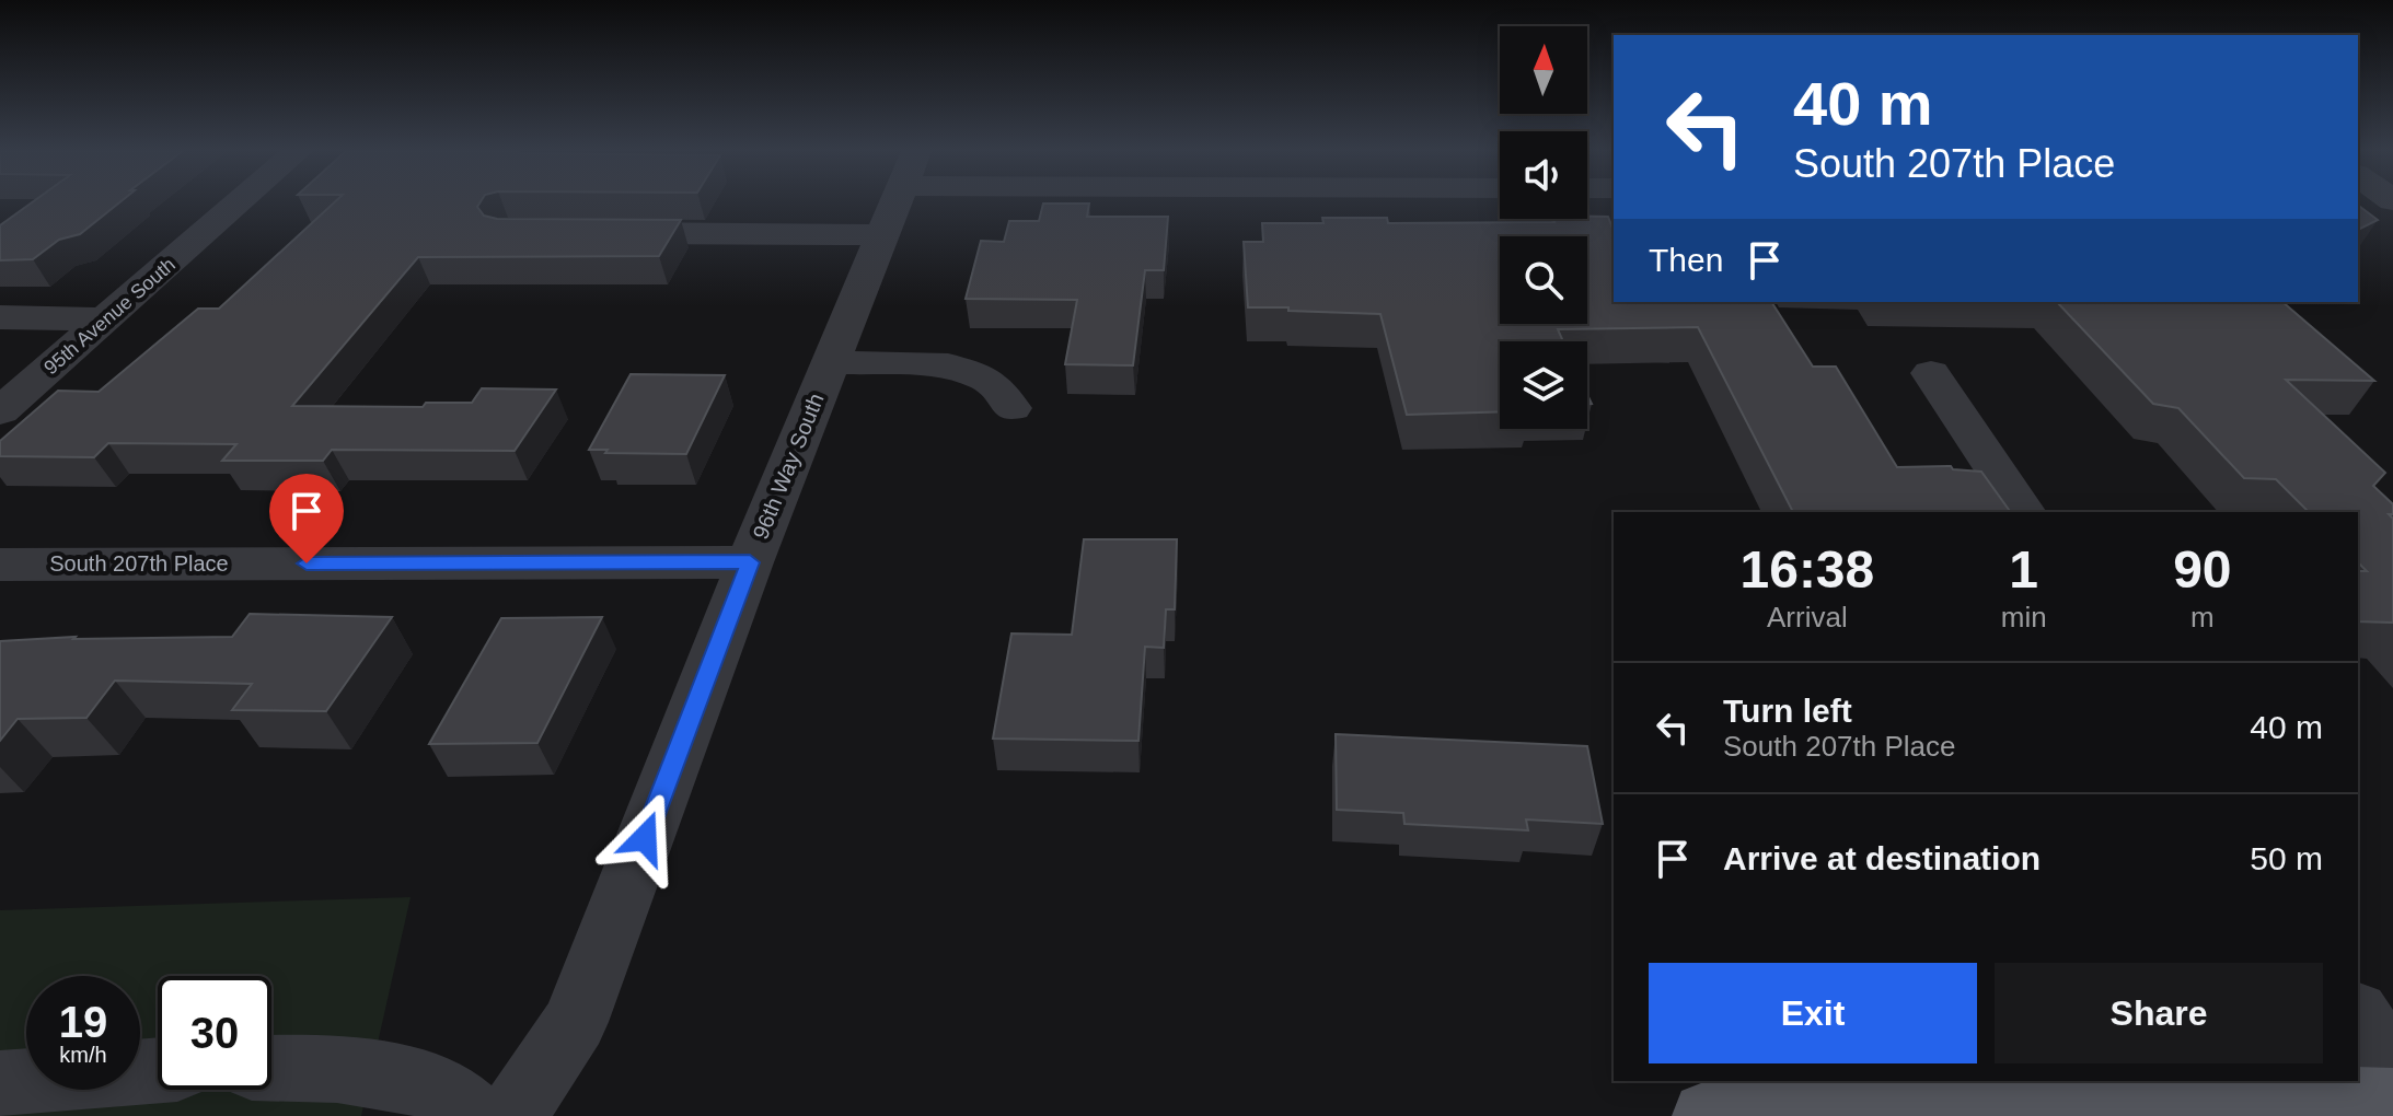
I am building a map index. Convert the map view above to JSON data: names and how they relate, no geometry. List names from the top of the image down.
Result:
{
  "streets": {
    "street": ["95th Avenue South", "96th Way South", "South 207th Place"]
  },
  "crossings": [
    ["96th Way South", "South 207th Place"]
  ],
  "north": "top",
  "page": {
    "turn": ["40 m", "South 207th Place"],
    "then": "Then",
    "eta": [
      "16:38",
      "Arrival",
      "1",
      "min",
      "90",
      "m"
    ],
    "list": [
      {
        "name": "Turn left",
        "note": "South 207th Place",
        "value": "40 m"
      },
      {
        "name": "Arrive at destination",
        "value": "50 m"
      }
    ],
    "buttons": ["Exit", "Share"],
    "speed": "19 km/h",
    "limit": "30"
  }
}
